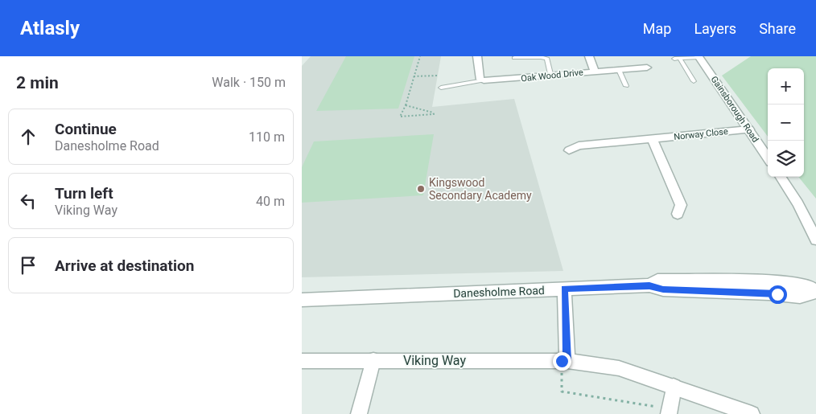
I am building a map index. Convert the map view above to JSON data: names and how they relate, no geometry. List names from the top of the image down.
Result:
{
  "streets": {
    "street": [
      "Oak Wood Drive",
      "Gainsborough Road",
      "Norway Close",
      "Danesholme Road",
      "Viking Way"
    ]
  },
  "crossings": [
    ["Gainsborough Road", "Norway Close"]
  ],
  "places": ["Kingswood Secondary Academy"],
  "page": {
    "header": "Atlasly",
    "nav": ["Map", "Layers", "Share"],
    "heading": ["2 min", "Walk · 150 m"],
    "map_buttons": ["+", "−"],
    "list": [
      ["Continue", "Danesholme Road", "110 m"],
      ["Turn left", "Viking Way", "40 m"],
      "Arrive at destination"
    ]
  }
}
